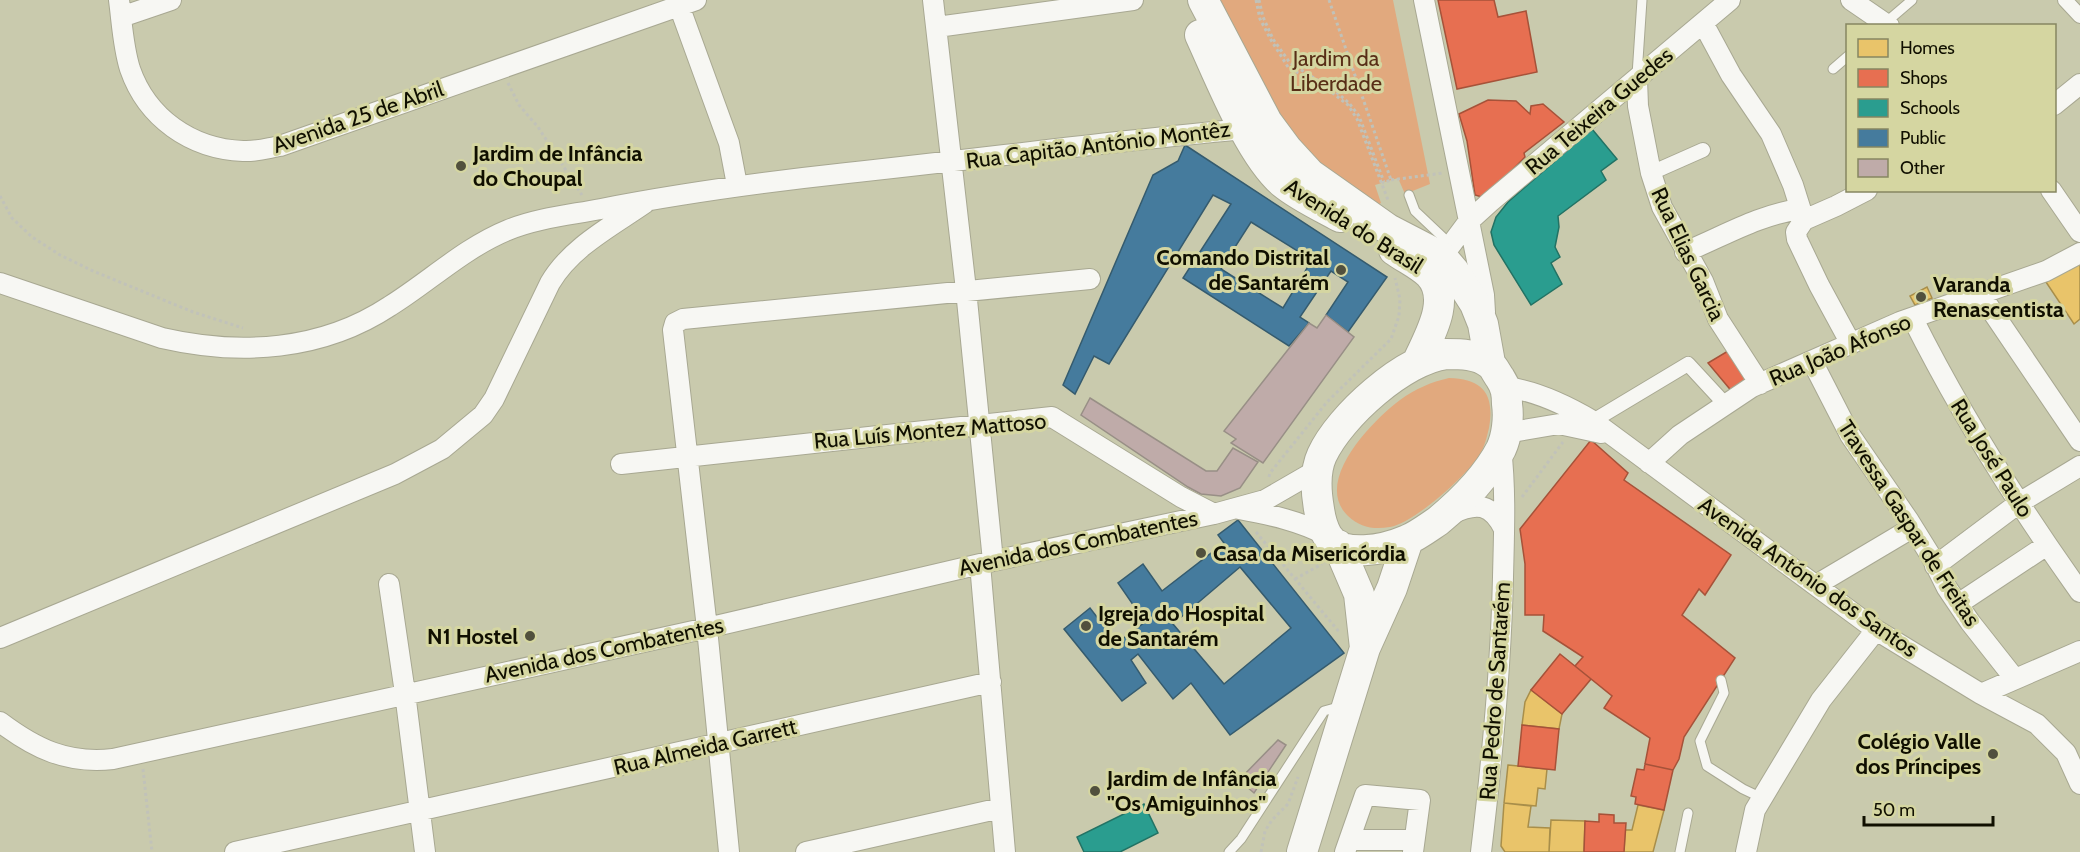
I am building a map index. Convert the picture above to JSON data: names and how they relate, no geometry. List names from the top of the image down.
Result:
{
  "streets": {
    "main road": ["Avenida do Brasil"],
    "street": [
      "Rua Teixeira Guedes",
      "Avenida 25 de Abril",
      "Rua Capitão António Montêz",
      "Rua Elias Garcia",
      "Rua João Afonso",
      "Rua Luís Montez Mattoso",
      "Rua José Paulo",
      "Travessa Gaspar de Freitas",
      "Avenida dos Combatentes",
      "Avenida António dos Santos",
      "Rua Pedro de Santarém",
      "Rua Almeida Garrett"
    ]
  },
  "crossings": [
    ["Rua Teixeira Guedes", "Avenida do Brasil"],
    ["Rua Teixeira Guedes", "Rua Elias Garcia"],
    ["Rua Capitão António Montêz", "Avenida do Brasil"],
    ["Avenida do Brasil", "Avenida dos Combatentes"],
    ["Avenida do Brasil", "Avenida António dos Santos"],
    ["Avenida do Brasil", "Rua Pedro de Santarém"],
    ["Rua Elias Garcia", "Rua João Afonso"],
    ["Rua João Afonso", "Rua José Paulo"],
    ["Rua João Afonso", "Travessa Gaspar de Freitas"],
    ["Rua João Afonso", "Avenida António dos Santos"],
    ["Rua Luís Montez Mattoso", "Avenida dos Combatentes"],
    ["Avenida dos Combatentes", "Avenida António dos Santos"],
    ["Avenida dos Combatentes", "Rua Pedro de Santarém"],
    ["Avenida António dos Santos", "Rua Pedro de Santarém"]
  ],
  "parks": ["Jardim da Liberdade"],
  "places": [
    "Jardim de Infância do Choupal",
    "Comando Distrital de Santarém",
    "Varanda Renascentista",
    "Casa da Misericórdia",
    "Igreja do Hospital de Santarém",
    "N1 Hostel",
    "Colégio Valle dos Príncipes",
    "Jardim de Infância \"Os Amiguinhos\""
  ],
  "legend": [
    "Homes",
    "Shops",
    "Schools",
    "Public",
    "Other"
  ],
  "scale_bar": "50 m"
}
